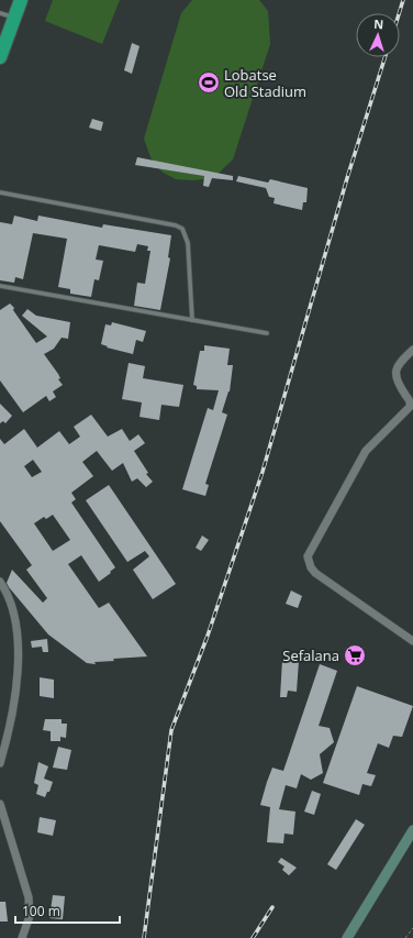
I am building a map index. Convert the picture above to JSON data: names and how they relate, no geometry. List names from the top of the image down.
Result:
{
  "places": {
    "sports": ["Lobatse Old Stadium"],
    "supermarket": ["Sefalana"]
  },
  "scale_bar": "100 m",
  "north": "top"
}
